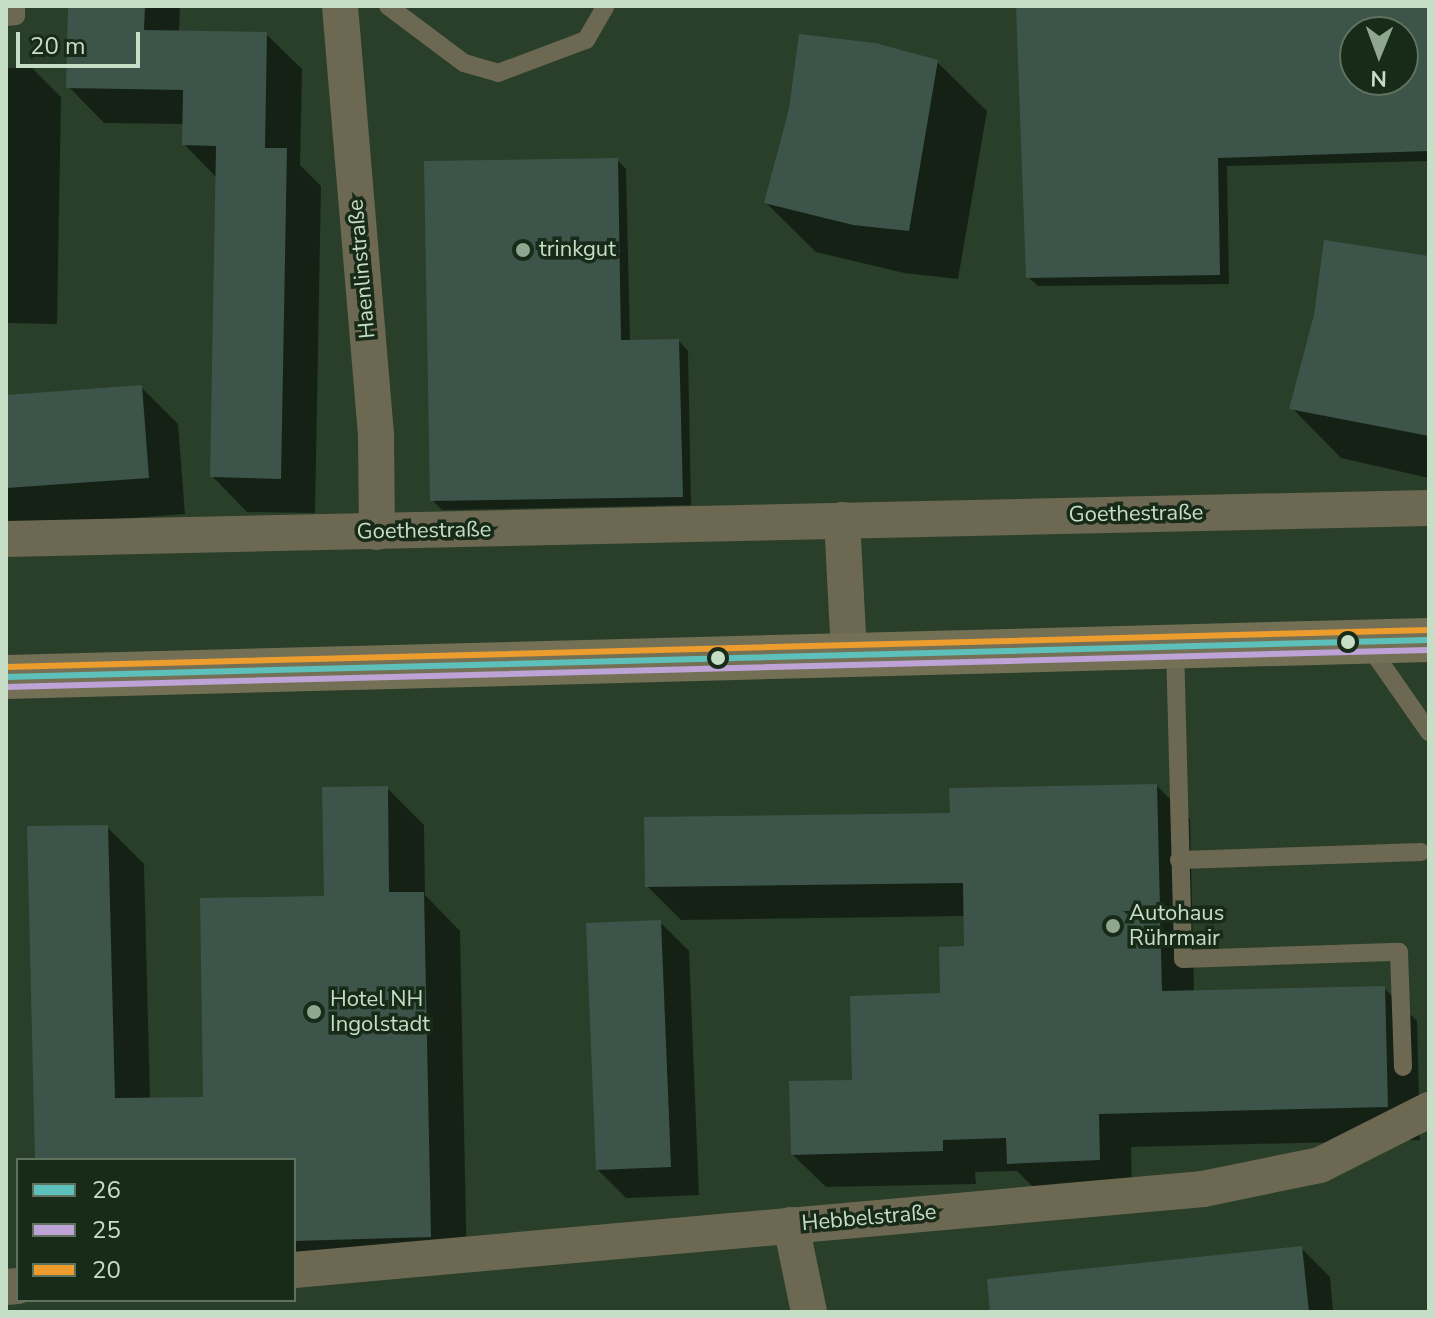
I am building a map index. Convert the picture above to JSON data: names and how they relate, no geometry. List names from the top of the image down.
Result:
{
  "streets": {
    "street": ["Haenlinstraße", "Goethestraße", "Hebbelstraße"]
  },
  "crossings": [
    ["Haenlinstraße", "Goethestraße"]
  ],
  "places": ["trinkgut", "Autohaus Rührmair", "Hotel NH Ingolstadt"],
  "lines": ["transit line 20", "transit line 26", "transit line 25"],
  "legend": ["26", "25", "20"],
  "scale_bar": "20 m",
  "north": "bottom"
}
